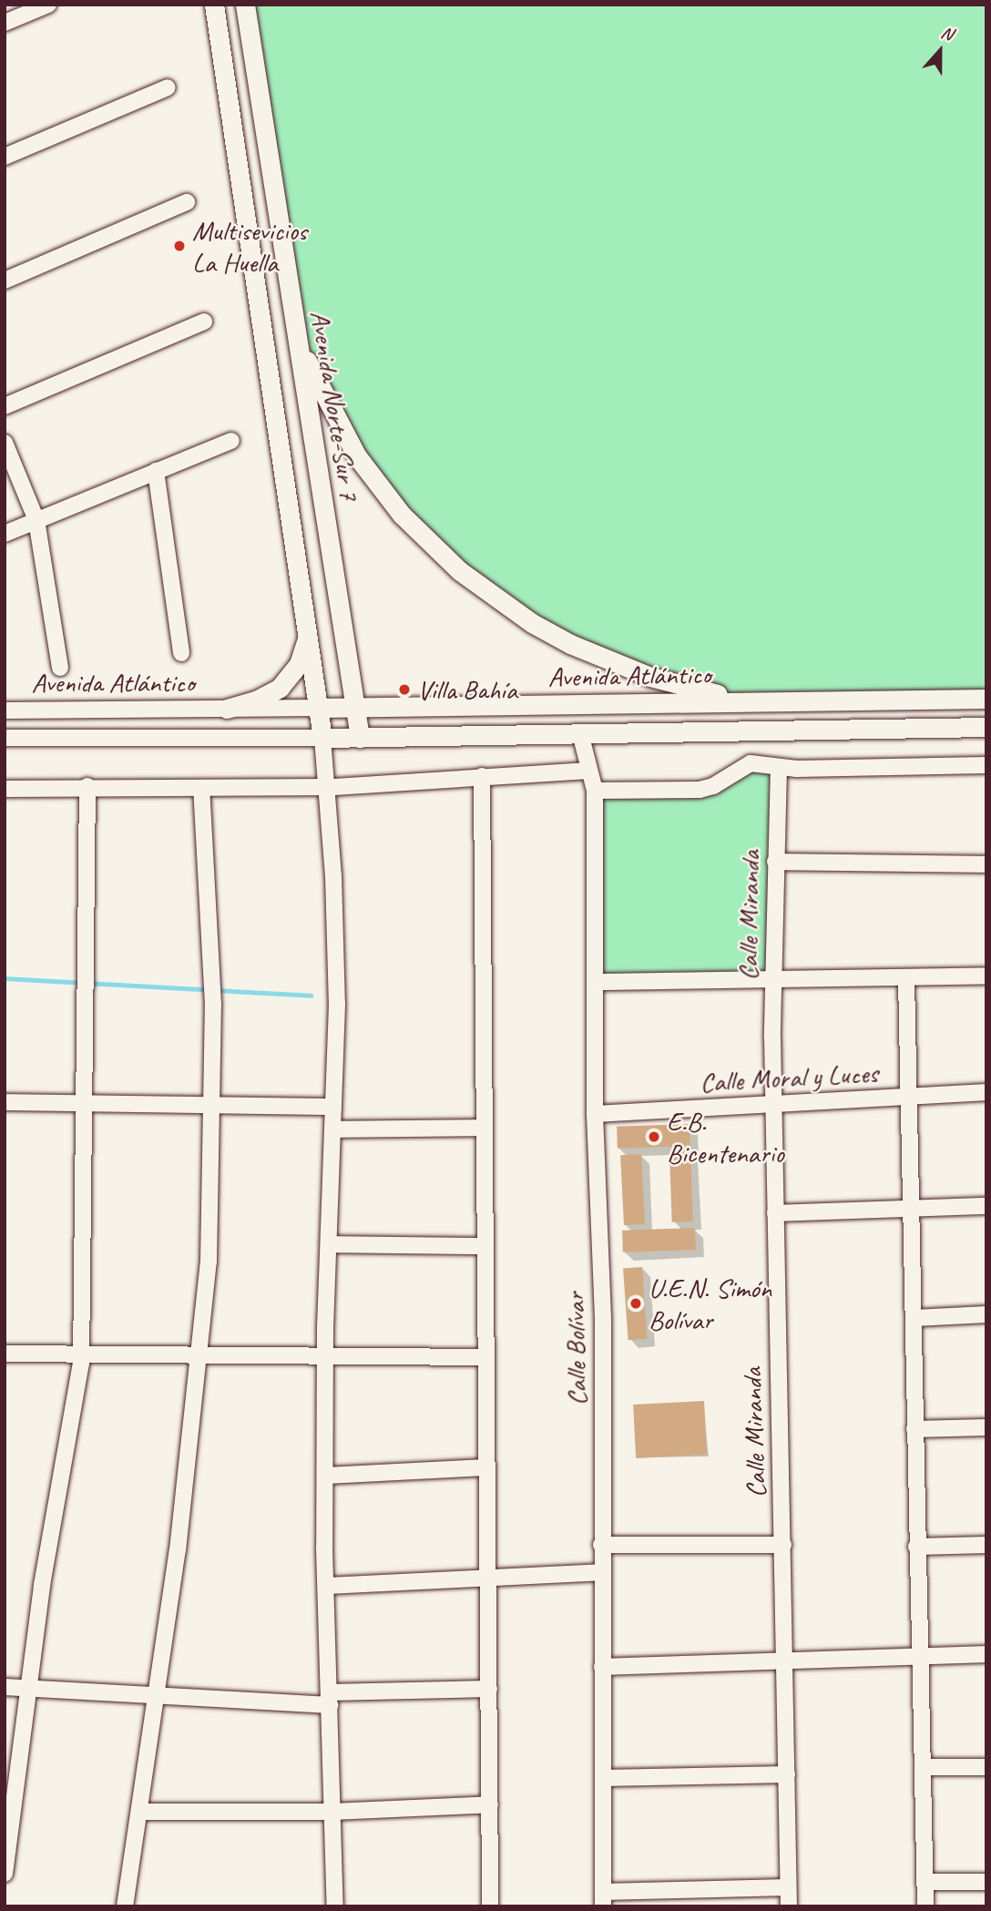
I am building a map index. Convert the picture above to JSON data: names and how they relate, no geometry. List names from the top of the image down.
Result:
{
  "streets": {
    "main road": ["Avenida Norte-Sur 7", "Avenida Atlántico"],
    "street": ["Calle Miranda", "Calle Moral y Luces", "Calle Bolívar"]
  },
  "crossings": [
    ["Avenida Norte-Sur 7", "Avenida Atlántico"],
    ["Avenida Atlántico", "Calle Bolívar"],
    ["Calle Miranda", "Calle Moral y Luces"],
    ["Calle Moral y Luces", "Calle Bolívar"]
  ],
  "places": [
    "Multisevicios La Huella",
    "Villa Bahía",
    "E.B. Bicentenario",
    "U.E.N. Simón Bolívar"
  ],
  "north": "top"
}
